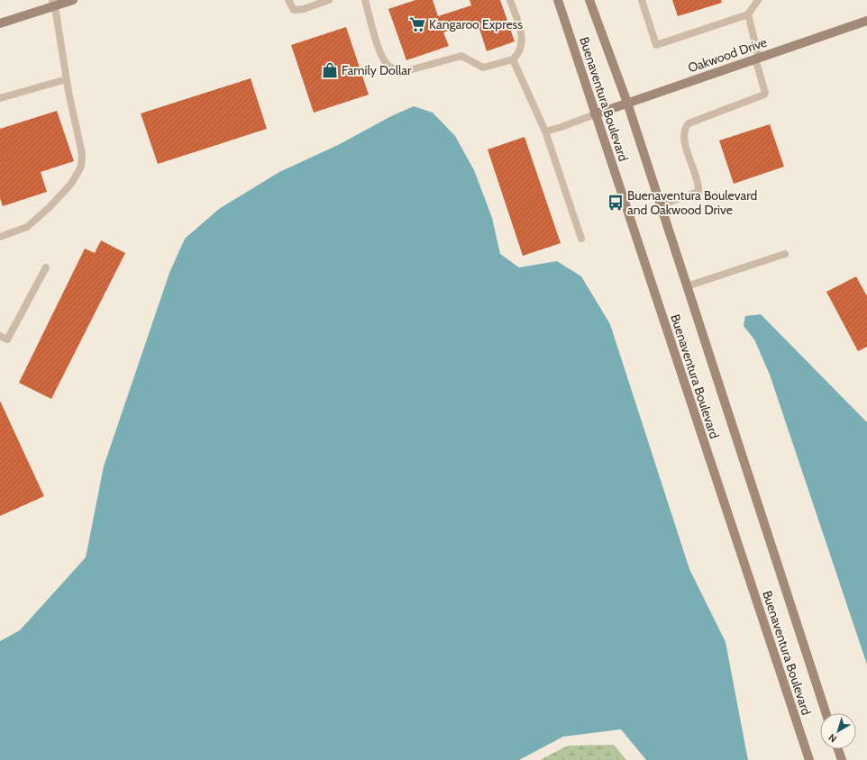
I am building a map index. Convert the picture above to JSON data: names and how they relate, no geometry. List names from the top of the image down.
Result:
{
  "streets": {
    "main road": ["Oakwood Drive", "Buenaventura Boulevard"]
  },
  "crossings": [
    ["Oakwood Drive", "Buenaventura Boulevard"]
  ],
  "places": {
    "supermarket": ["Kangaroo Express"],
    "shop": ["Family Dollar"],
    "bus stop": ["Buenaventura Boulevard and Oakwood Drive"]
  },
  "north": "bottom left"
}
